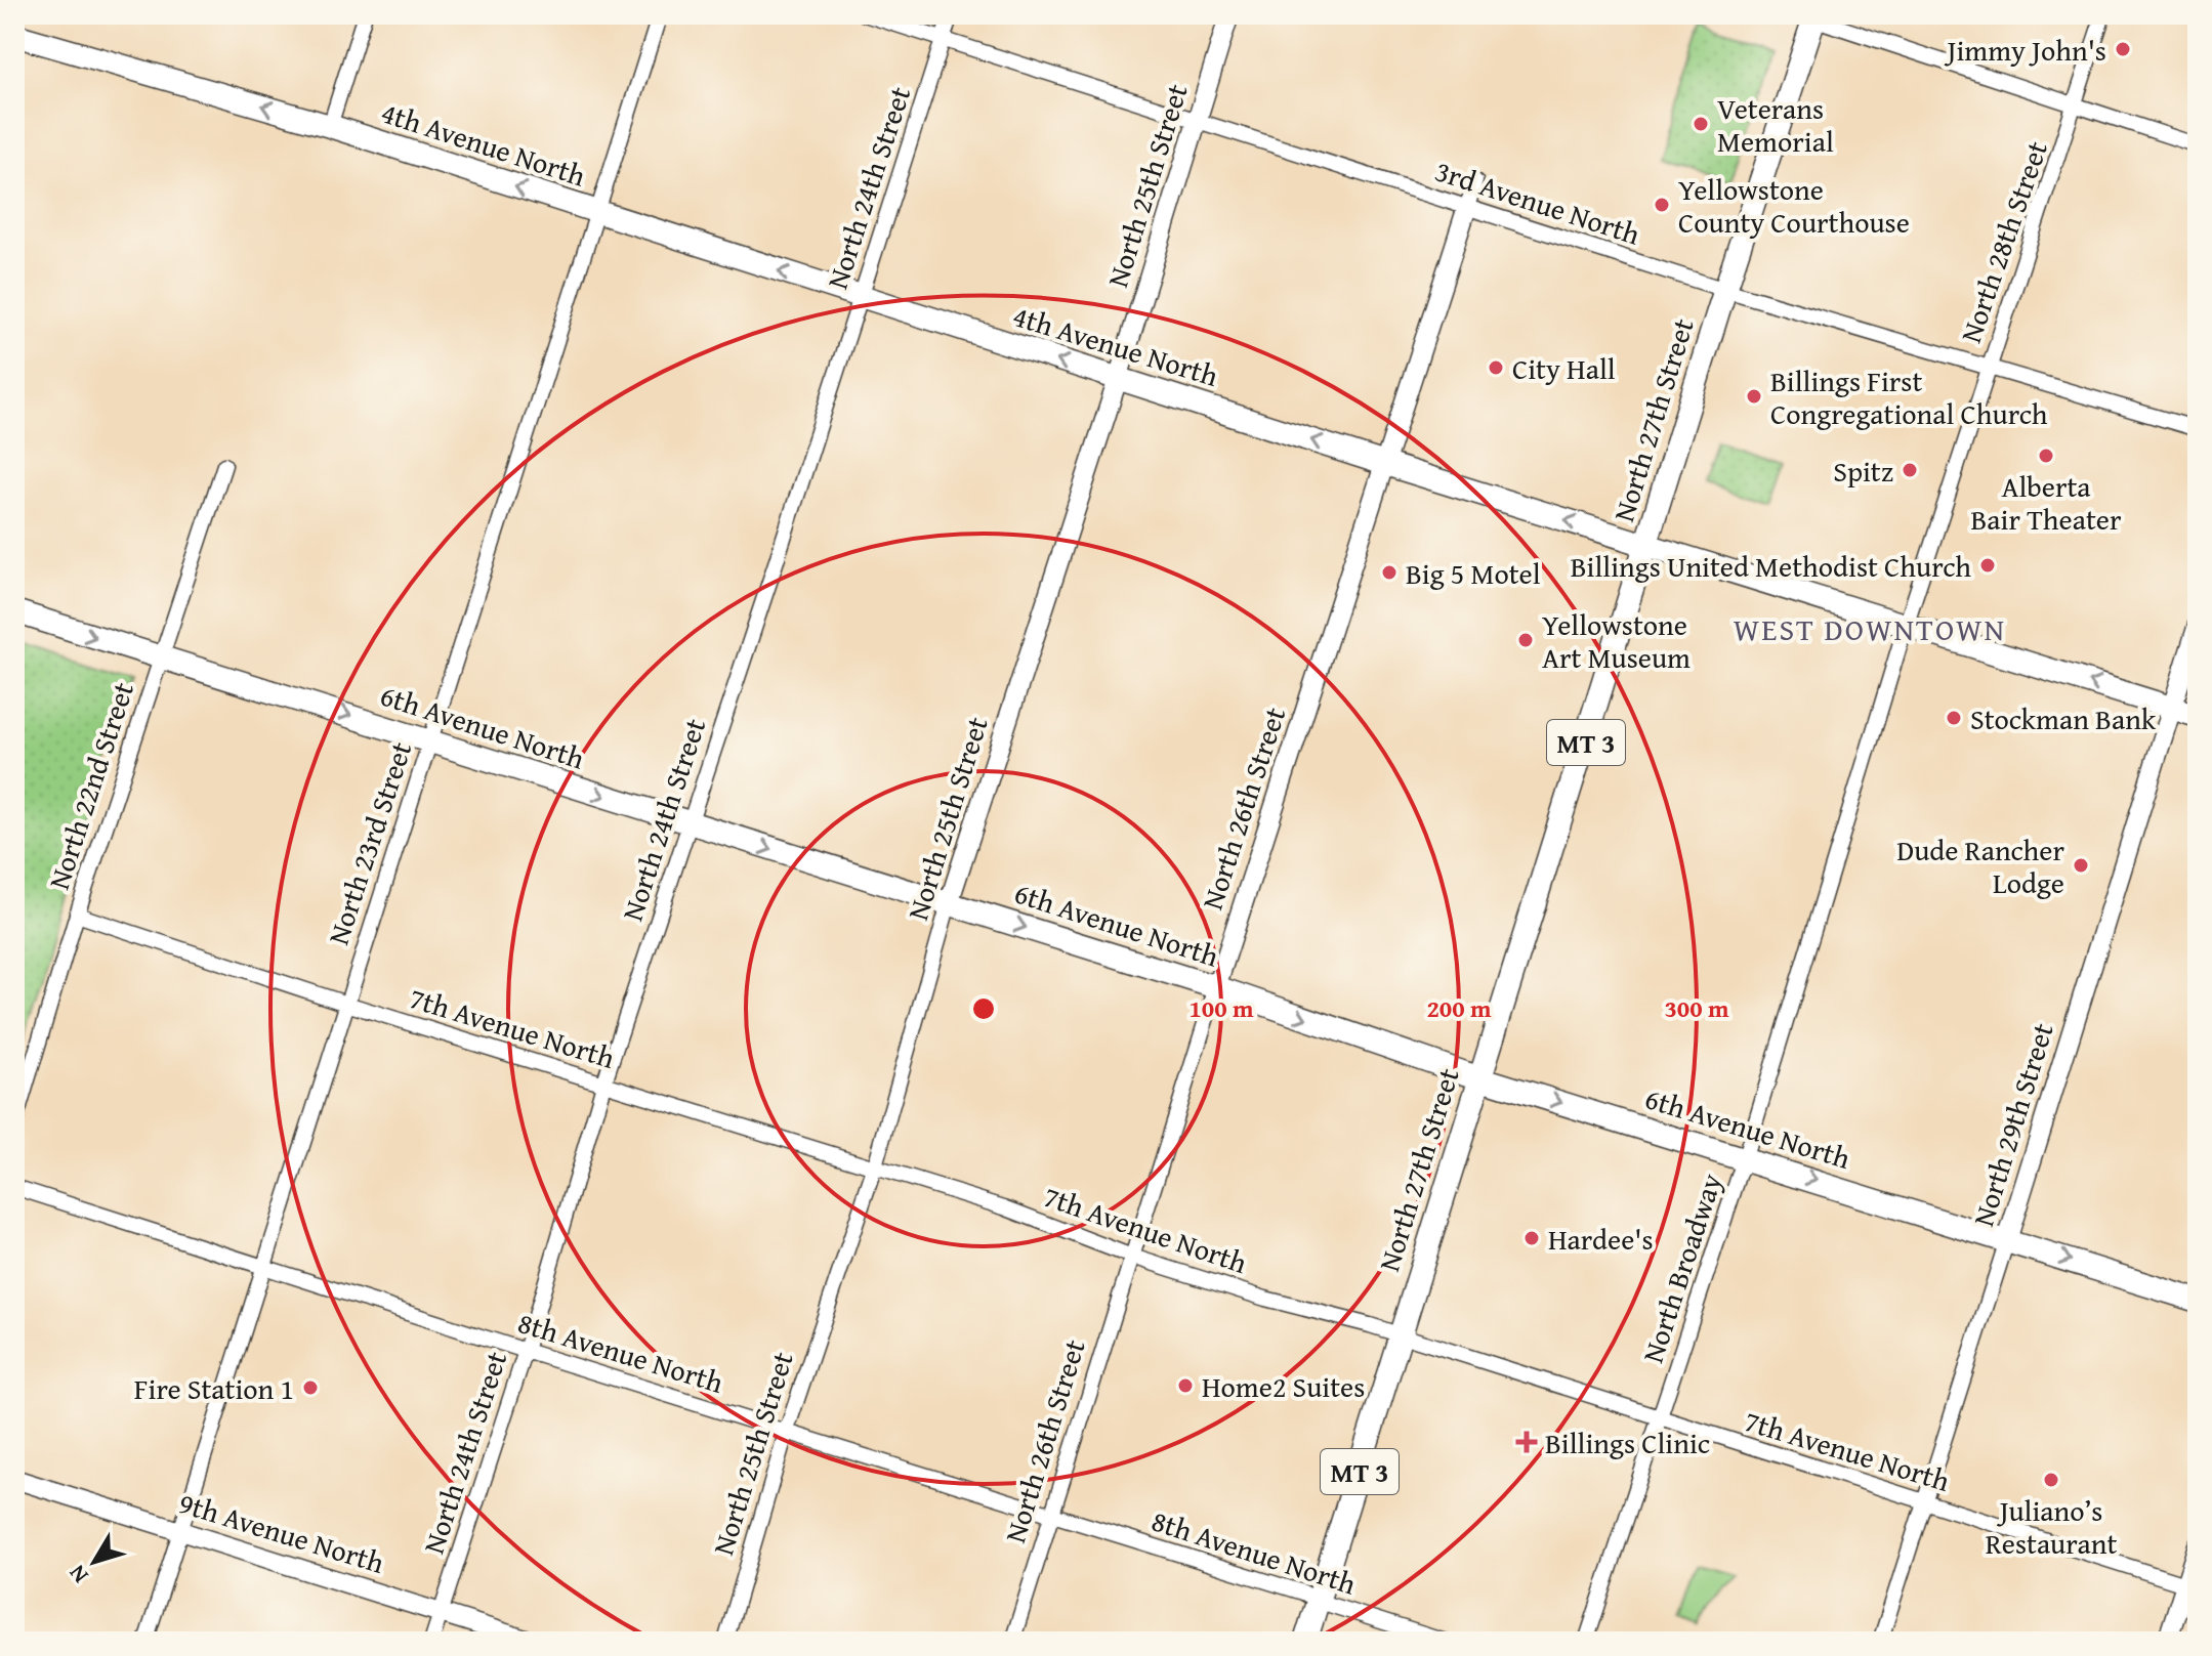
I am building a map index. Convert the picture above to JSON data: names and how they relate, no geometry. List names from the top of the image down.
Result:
{
  "streets": {
    "main road": [
      "4th Avenue North",
      "North 27th Street",
      "6th Avenue North",
      "MT 3"
    ],
    "street": [
      "North 25th Street",
      "North 24th Street",
      "3rd Avenue North",
      "North 28th Street",
      "North 22nd Street",
      "North 26th Street",
      "North 23rd Street",
      "7th Avenue North",
      "North 29th Street",
      "North Broadway",
      "8th Avenue North",
      "9th Avenue North"
    ]
  },
  "crossings": [
    ["4th Avenue North", "North 25th Street"],
    ["4th Avenue North", "North 24th Street"],
    ["4th Avenue North", "North 28th Street"],
    ["4th Avenue North", "North 27th Street"],
    ["4th Avenue North", "North 26th Street"],
    ["4th Avenue North", "North 23rd Street"],
    ["4th Avenue North", "North 29th Street"],
    ["4th Avenue North", "North Broadway"],
    ["North 25th Street", "3rd Avenue North"],
    ["North 25th Street", "6th Avenue North"],
    ["North 25th Street", "7th Avenue North"],
    ["North 25th Street", "8th Avenue North"],
    ["North 24th Street", "3rd Avenue North"],
    ["North 24th Street", "6th Avenue North"],
    ["North 24th Street", "7th Avenue North"],
    ["North 24th Street", "8th Avenue North"],
    ["North 24th Street", "9th Avenue North"],
    ["3rd Avenue North", "North 28th Street"],
    ["3rd Avenue North", "North 27th Street"],
    ["3rd Avenue North", "North 26th Street"],
    ["North 28th Street", "North Broadway"],
    ["North 27th Street", "6th Avenue North"],
    ["North 27th Street", "7th Avenue North"],
    ["North 27th Street", "8th Avenue North"],
    ["6th Avenue North", "North 22nd Street"],
    ["6th Avenue North", "North 26th Street"],
    ["6th Avenue North", "North 23rd Street"],
    ["6th Avenue North", "North 29th Street"],
    ["6th Avenue North", "North Broadway"],
    ["North 22nd Street", "7th Avenue North"],
    ["North 26th Street", "7th Avenue North"],
    ["North 26th Street", "8th Avenue North"],
    ["North 23rd Street", "7th Avenue North"],
    ["North 23rd Street", "8th Avenue North"],
    ["North 23rd Street", "9th Avenue North"],
    ["7th Avenue North", "North 29th Street"],
    ["7th Avenue North", "North Broadway"]
  ],
  "one_way": ["4th Avenue North", "6th Avenue North"],
  "districts": ["WEST DOWNTOWN"],
  "places": {
    "other": [
      "Jimmy John's",
      "Veterans Memorial",
      "Yellowstone County Courthouse",
      "City Hall",
      "Billings First Congregational Church",
      "Alberta Bair Theater",
      "Spitz",
      "Billings United Methodist Church",
      "Big 5 Motel",
      "Yellowstone Art Museum",
      "Stockman Bank",
      "Dude Rancher Lodge",
      "Hardee's",
      "Home2 Suites",
      "Fire Station 1",
      "Juliano’s Restaurant"
    ],
    "health": ["Billings Clinic"]
  },
  "north": "bottom left",
  "rings": ["100 m", "200 m", "300 m"]
}
